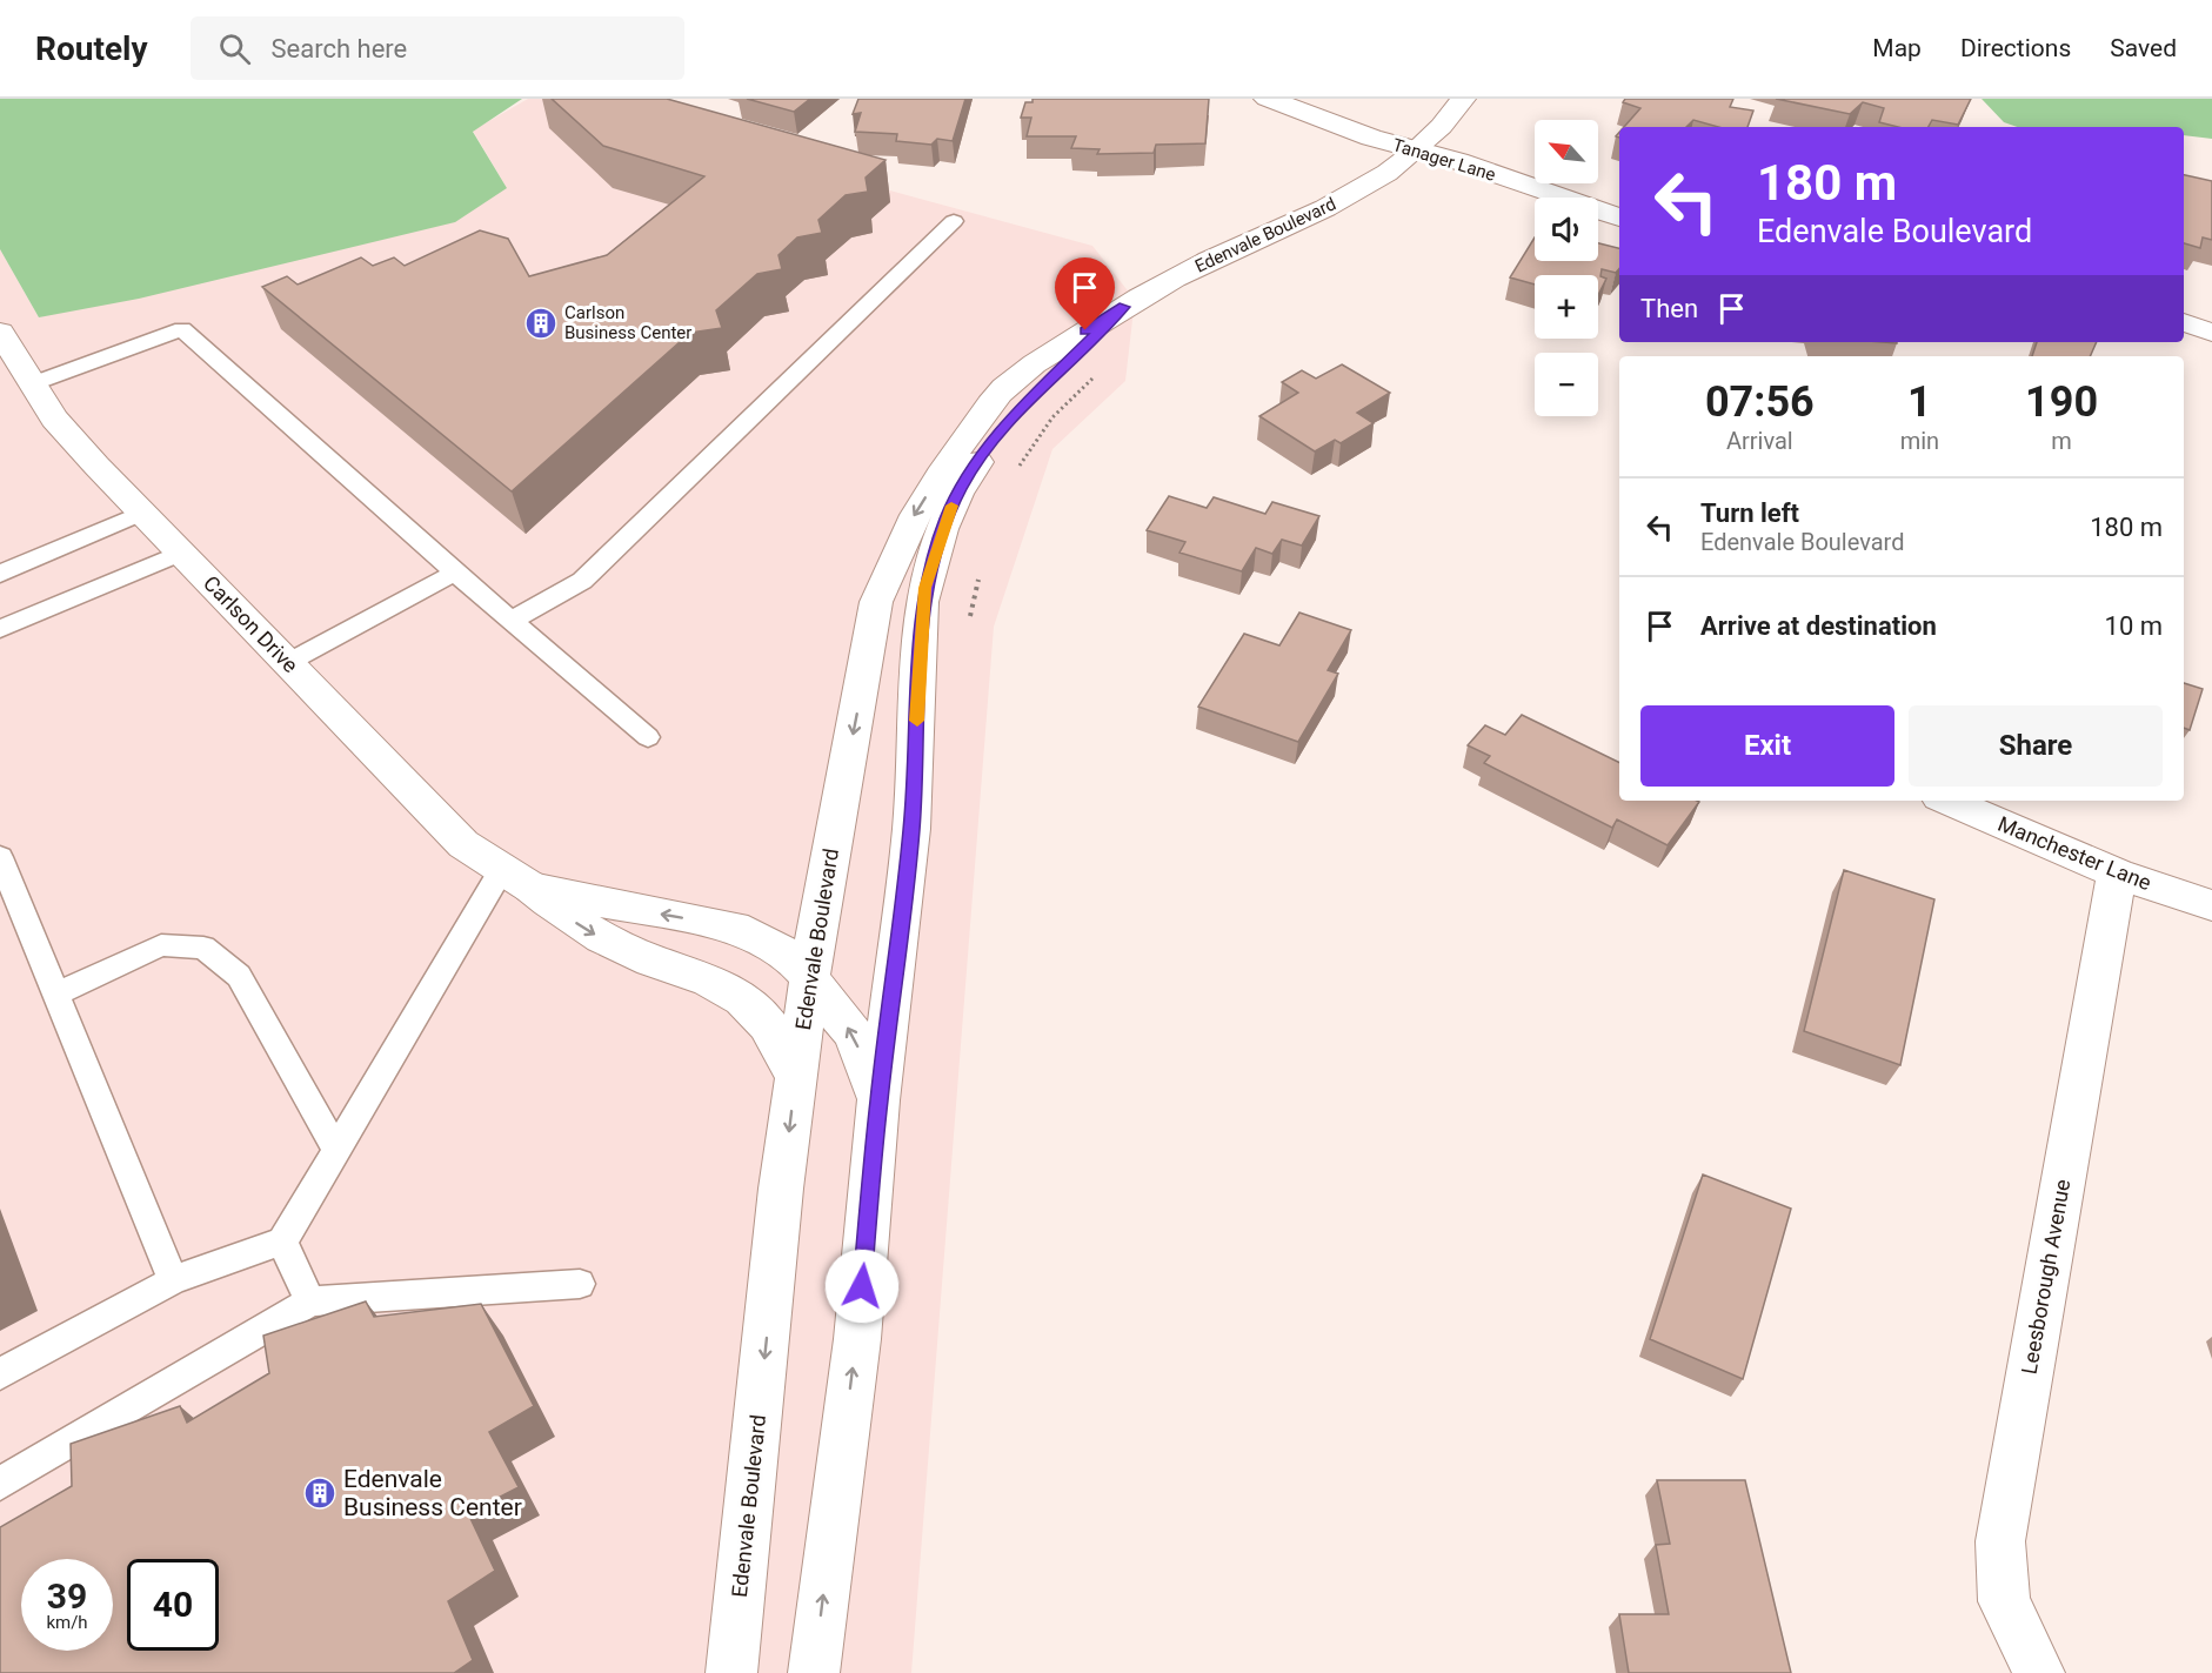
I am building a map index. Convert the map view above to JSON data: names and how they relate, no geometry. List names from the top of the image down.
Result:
{
  "streets": {
    "street": [
      "Tanager Lane",
      "Edenvale Boulevard",
      "Carlson Drive",
      "Manchester Lane",
      "Leesborough Avenue"
    ]
  },
  "crossings": [
    ["Tanager Lane", "Edenvale Boulevard"],
    ["Edenvale Boulevard", "Carlson Drive"],
    ["Manchester Lane", "Leesborough Avenue"]
  ],
  "places": {
    "building": ["Carlson Business Center", "Edenvale Business Center"]
  },
  "north": "top left",
  "page": {
    "header": "Routely",
    "search": "Search here",
    "nav": ["Map", "Directions", "Saved"],
    "map_buttons": ["+", "−"],
    "turn": ["180 m", "Edenvale Boulevard"],
    "then": "Then",
    "eta": [
      "07:56",
      "Arrival",
      "1",
      "min",
      "190",
      "m"
    ],
    "list": [
      {
        "name": "Turn left",
        "note": "Edenvale Boulevard",
        "value": "180 m"
      },
      {
        "name": "Arrive at destination",
        "value": "10 m"
      }
    ],
    "buttons": ["Exit", "Share"],
    "speed": "39 km/h",
    "limit": "40"
  }
}
